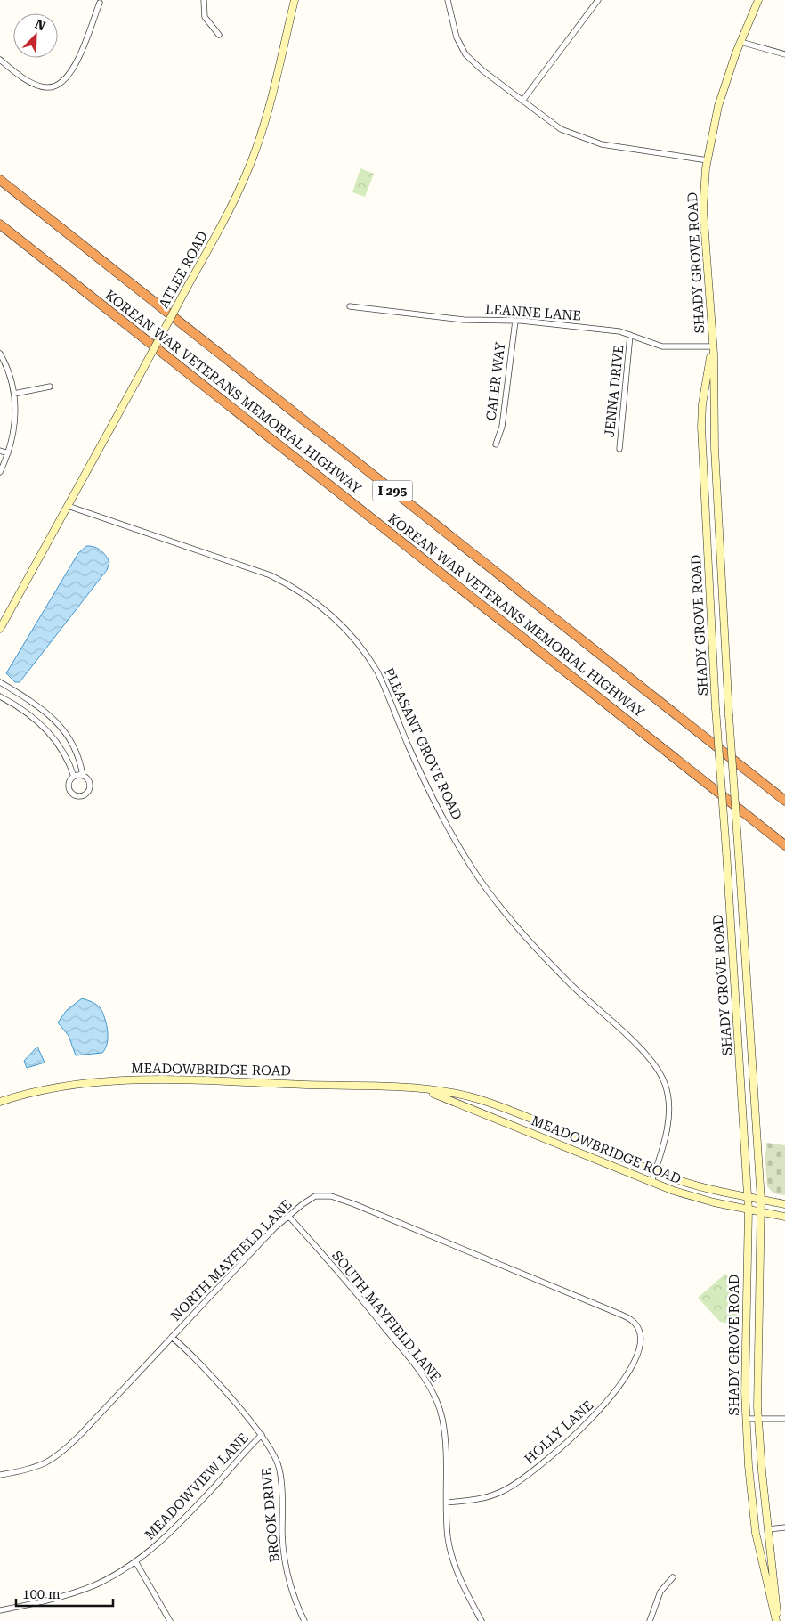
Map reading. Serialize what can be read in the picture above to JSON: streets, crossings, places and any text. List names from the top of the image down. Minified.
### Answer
{"streets":{"highway":["KOREAN WAR VETERANS MEMORIAL HIGHWAY","I 295"],"main road":["SHADY GROVE ROAD","ATLEE ROAD","MEADOWBRIDGE ROAD"],"street":["LEANNE LANE","CALER WAY","JENNA DRIVE","PLEASANT GROVE ROAD","NORTH MAYFIELD LANE","SOUTH MAYFIELD LANE","HOLLY LANE","MEADOWVIEW LANE","BROOK DRIVE"]},"crossings":[["SHADY GROVE ROAD","LEANNE LANE"],["SHADY GROVE ROAD","MEADOWBRIDGE ROAD"],["ATLEE ROAD","PLEASANT GROVE ROAD"],["LEANNE LANE","CALER WAY"],["LEANNE LANE","JENNA DRIVE"],["PLEASANT GROVE ROAD","MEADOWBRIDGE ROAD"],["NORTH MAYFIELD LANE","SOUTH MAYFIELD LANE"],["NORTH MAYFIELD LANE","HOLLY LANE"],["NORTH MAYFIELD LANE","BROOK DRIVE"],["SOUTH MAYFIELD LANE","HOLLY LANE"],["MEADOWVIEW LANE","BROOK DRIVE"]],"scale_bar":"100 m","north":"top right"}
